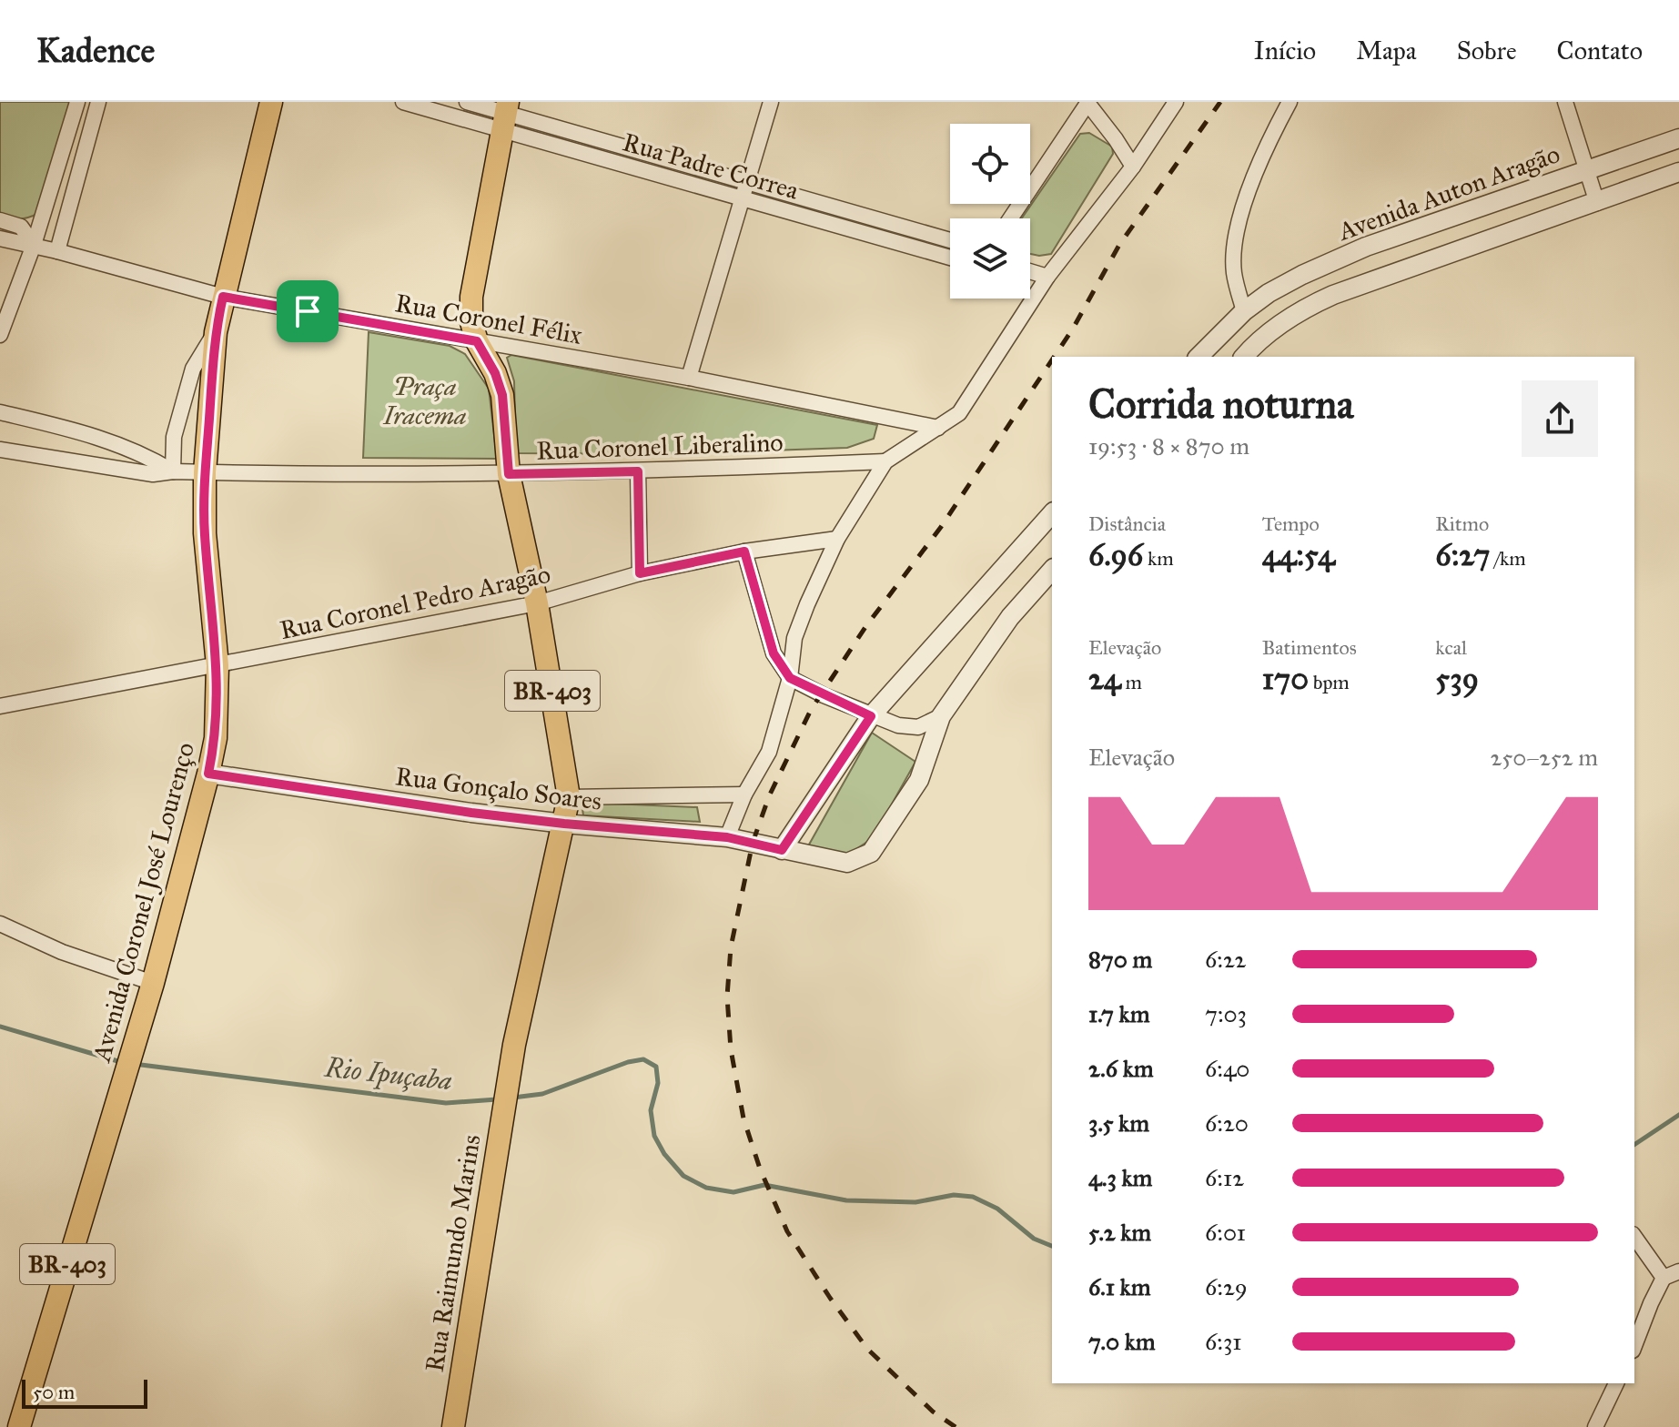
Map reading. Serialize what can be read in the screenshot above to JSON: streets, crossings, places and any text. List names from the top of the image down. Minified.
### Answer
{"streets":{"main road":["BR-403","Avenida Coronel José Lourenço","Rua Raimundo Marins"],"street":["Rua Padre Correa","Avenida Auton Aragão","Rua Coronel Félix","Rua Coronel Liberalino","Rua Coronel Pedro Aragão","Rua Gonçalo Soares"]},"crossings":[["Rua Padre Correa","BR-403"],["Rua Coronel Félix","BR-403"],["Rua Coronel Félix","Avenida Coronel José Lourenço"],["Rua Coronel Liberalino","BR-403"],["Rua Coronel Liberalino","Avenida Coronel José Lourenço"],["Rua Coronel Pedro Aragão","BR-403"],["Rua Coronel Pedro Aragão","Avenida Coronel José Lourenço"],["BR-403","Rua Gonçalo Soares"],["BR-403","Avenida Coronel José Lourenço"],["BR-403","Rua Raimundo Marins"],["Rua Gonçalo Soares","Avenida Coronel José Lourenço"],["Rua Gonçalo Soares","Rua Raimundo Marins"]],"water":["Rio Ipuçaba"],"parks":["Praça Iracema"],"scale_bar":"50 m","page":{"header":"Kadence","nav":["Início","Mapa","Sobre","Contato"],"heading":["Corrida noturna","19:53 · 8 × 870 m"],"stats":[["Distância","6.96 km"],["Tempo","44:54"],["Ritmo","6:27 /km"],["Elevação","24 m"],["Batimentos","170 bpm"],["kcal","539"]],"chart":["Elevação","250–252 m"],"list":[{"name":"870 m","note":"6:22"},{"name":"1.7 km","note":"7:03"},{"name":"2.6 km","note":"6:40"},{"name":"3.5 km","note":"6:20"},{"name":"4.3 km","note":"6:12"},{"name":"5.2 km","note":"6:01"},{"name":"6.1 km","note":"6:29"},{"name":"7.0 km","note":"6:31"}],"scale":"50 m"}}
